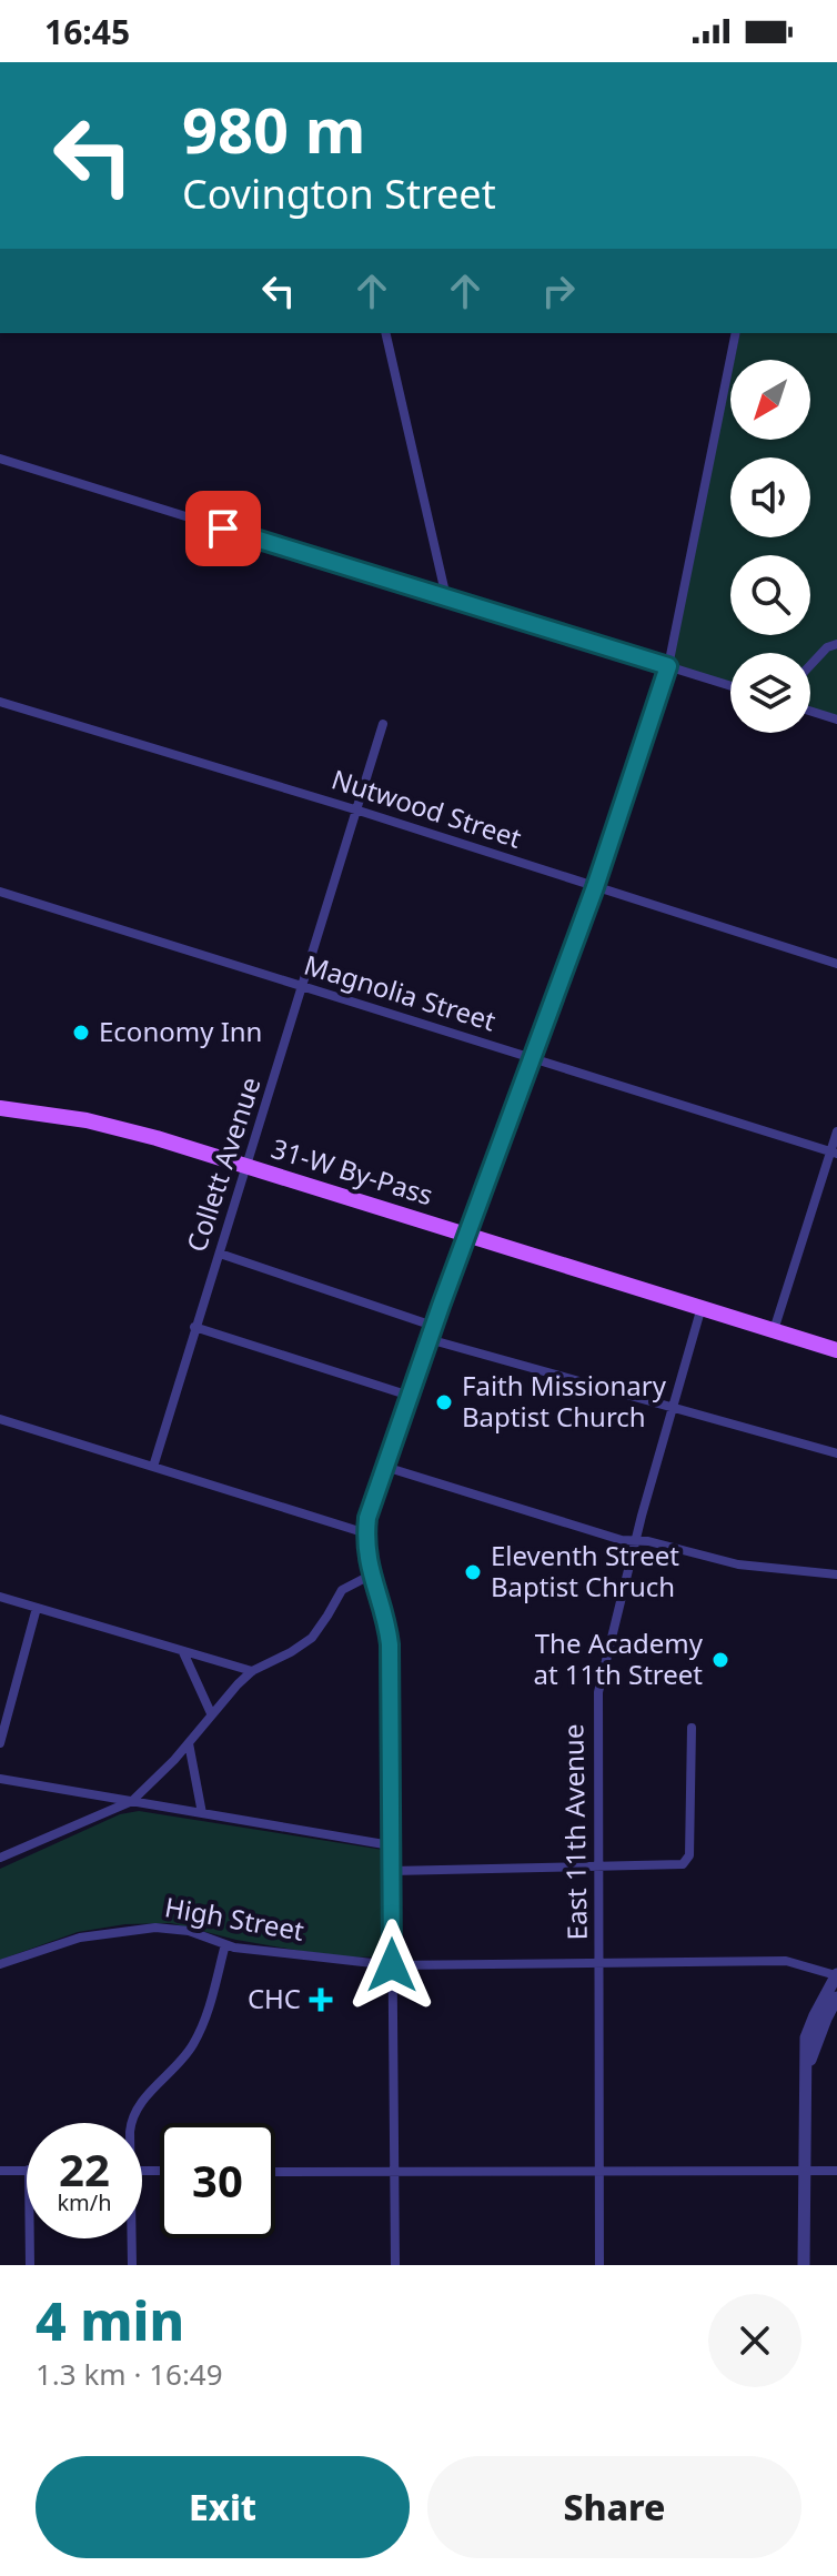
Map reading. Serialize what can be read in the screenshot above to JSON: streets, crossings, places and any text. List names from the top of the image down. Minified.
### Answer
{"streets":{"main road":["31-W By-Pass"],"street":["Nutwood Street","Magnolia Street","Collett Avenue","East 11th Avenue","High Street"]},"crossings":[["Nutwood Street","Collett Avenue"],["Magnolia Street","Collett Avenue"],["Collett Avenue","31-W By-Pass"],["31-W By-Pass","East 11th Avenue"],["East 11th Avenue","High Street"]],"places":{"other":["Economy Inn","Faith Missionary Baptist Church","Eleventh Street Baptist Chruch","The Academy at 11th Street"],"health":["CHC"]},"north":"bottom left","page":{"status":"16:45","turn":["980 m","Covington Street"],"speed":"22 km/h","limit":"30","heading":["4 min","1.3 km · 16:49"],"buttons":["Exit","Share"]}}
